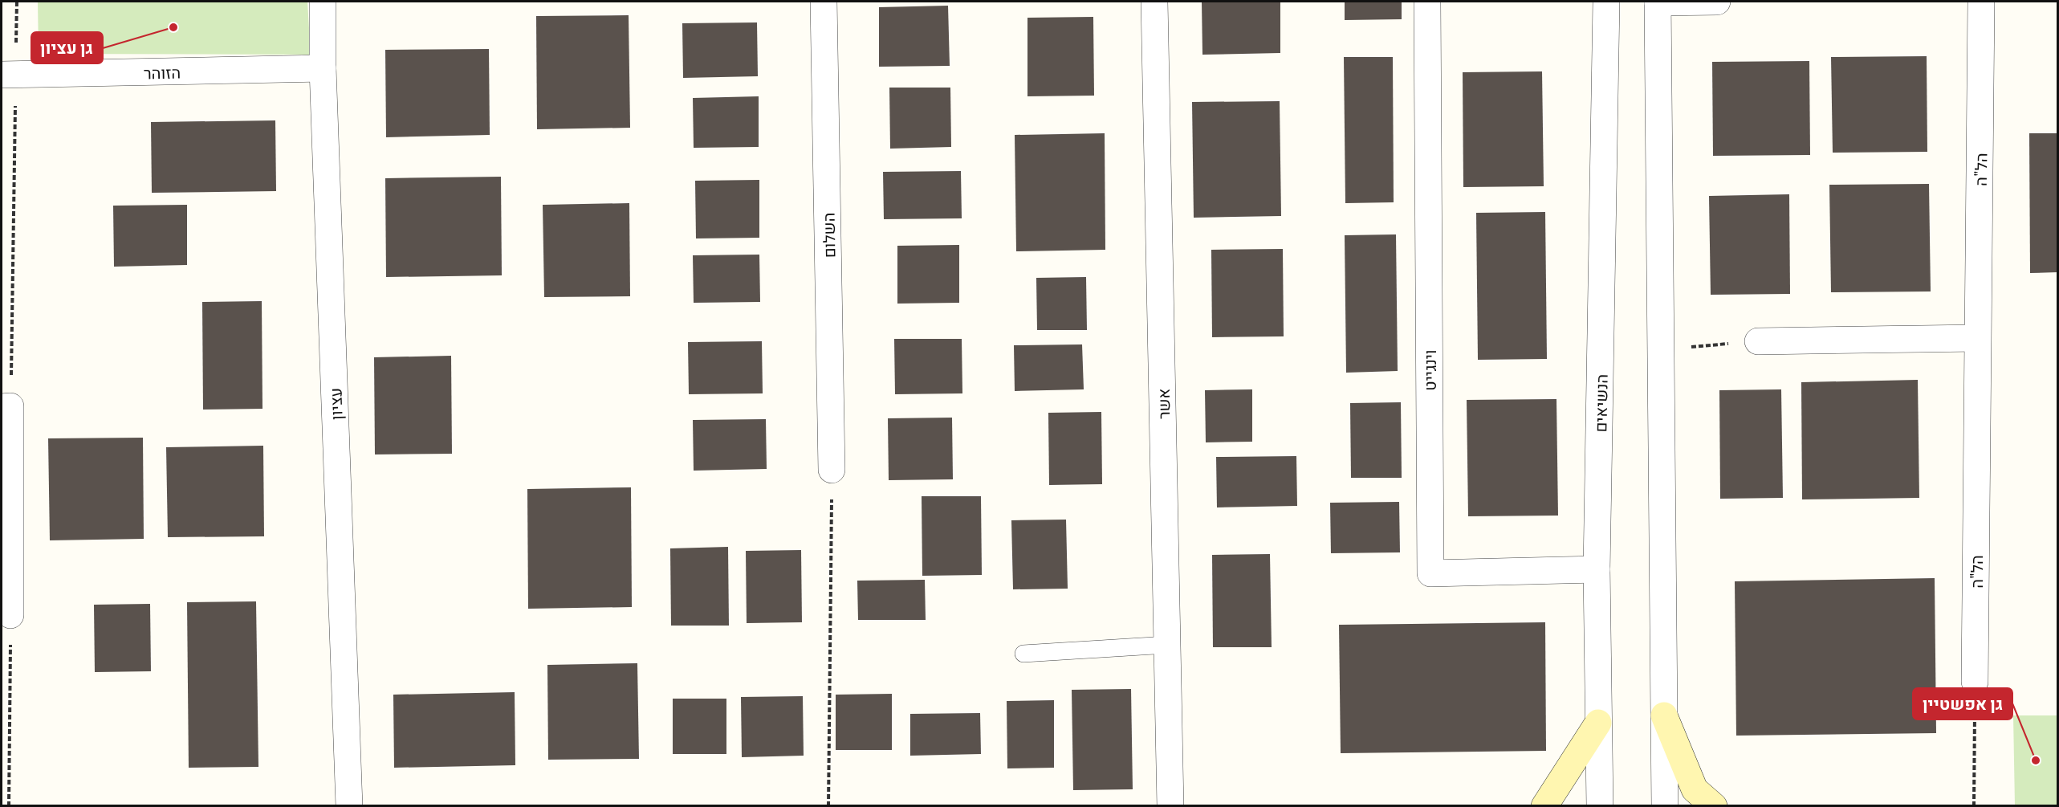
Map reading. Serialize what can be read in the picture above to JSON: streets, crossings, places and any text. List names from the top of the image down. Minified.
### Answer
{"streets":{"street":["הזוהר","הל\"ה","השלום","וינגייט","הנשיאים","עציון","אשר"]},"crossings":[["הזוהר","עציון"],["וינגייט","הנשיאים"]],"places":["גן עציון","גן אפשטיין"]}
